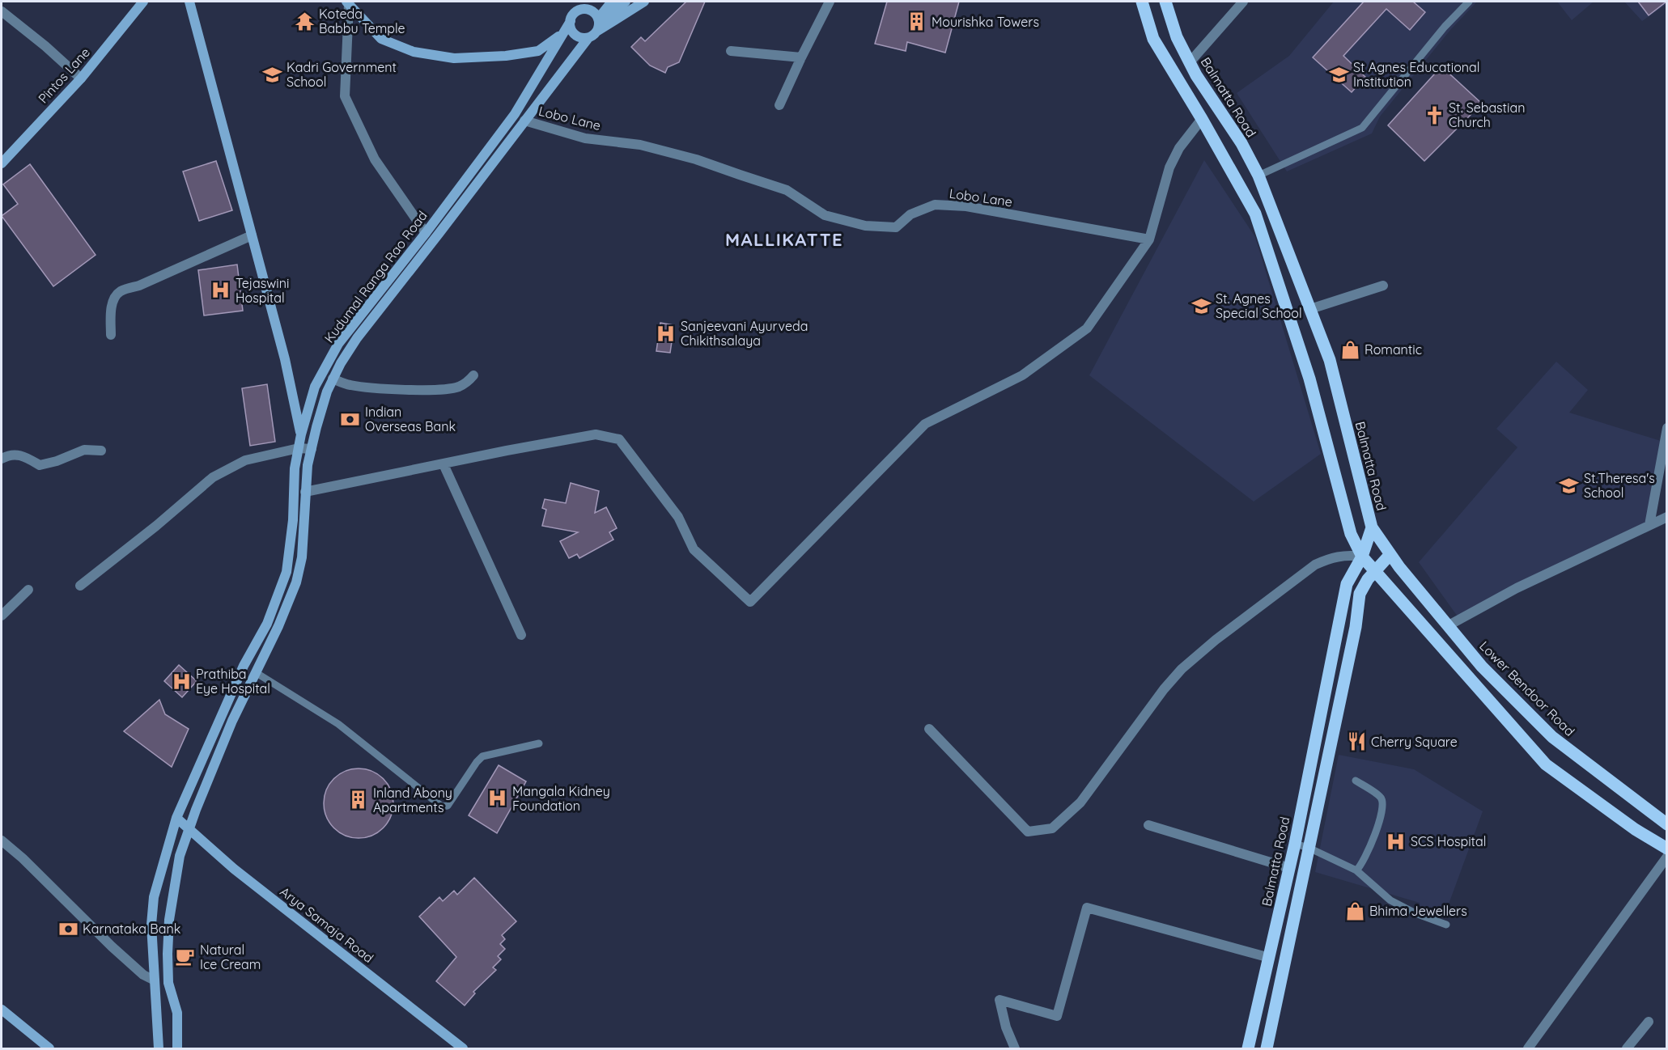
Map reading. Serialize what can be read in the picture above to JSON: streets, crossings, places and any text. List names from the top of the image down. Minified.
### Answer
{"streets":{"main road":["Pintos Lane","Balmatta Road","Kudumal Ranga Rao Road","Lower Bendoor Road","Arya Samaja Road"],"street":["Lobo Lane"]},"crossings":[["Balmatta Road","Lower Bendoor Road"],["Kudumal Ranga Rao Road","Arya Samaja Road"]],"districts":["MALLIKATTE"],"places":{"temple":["Koteda Babbu Temple"],"building":["Mourishka Towers","Inland Abony Apartments"],"school or university":["Kadri Government School","St Agnes Educational Institution","St. Agnes Special School","St.Theresa's School"],"church":["St. Sebastian Church"],"hospital":["Tejaswini Hospital","Sanjeevani Ayurveda Chikithsalaya","Prathiba Eye Hospital","Mangala Kidney Foundation","SCS Hospital"],"shop":["Romantic","Bhima Jewellers"],"bank":["Indian Overseas Bank","Karnataka Bank"],"restaurant":["Cherry Square"],"cafe":["Natural Ice Cream"]}}
